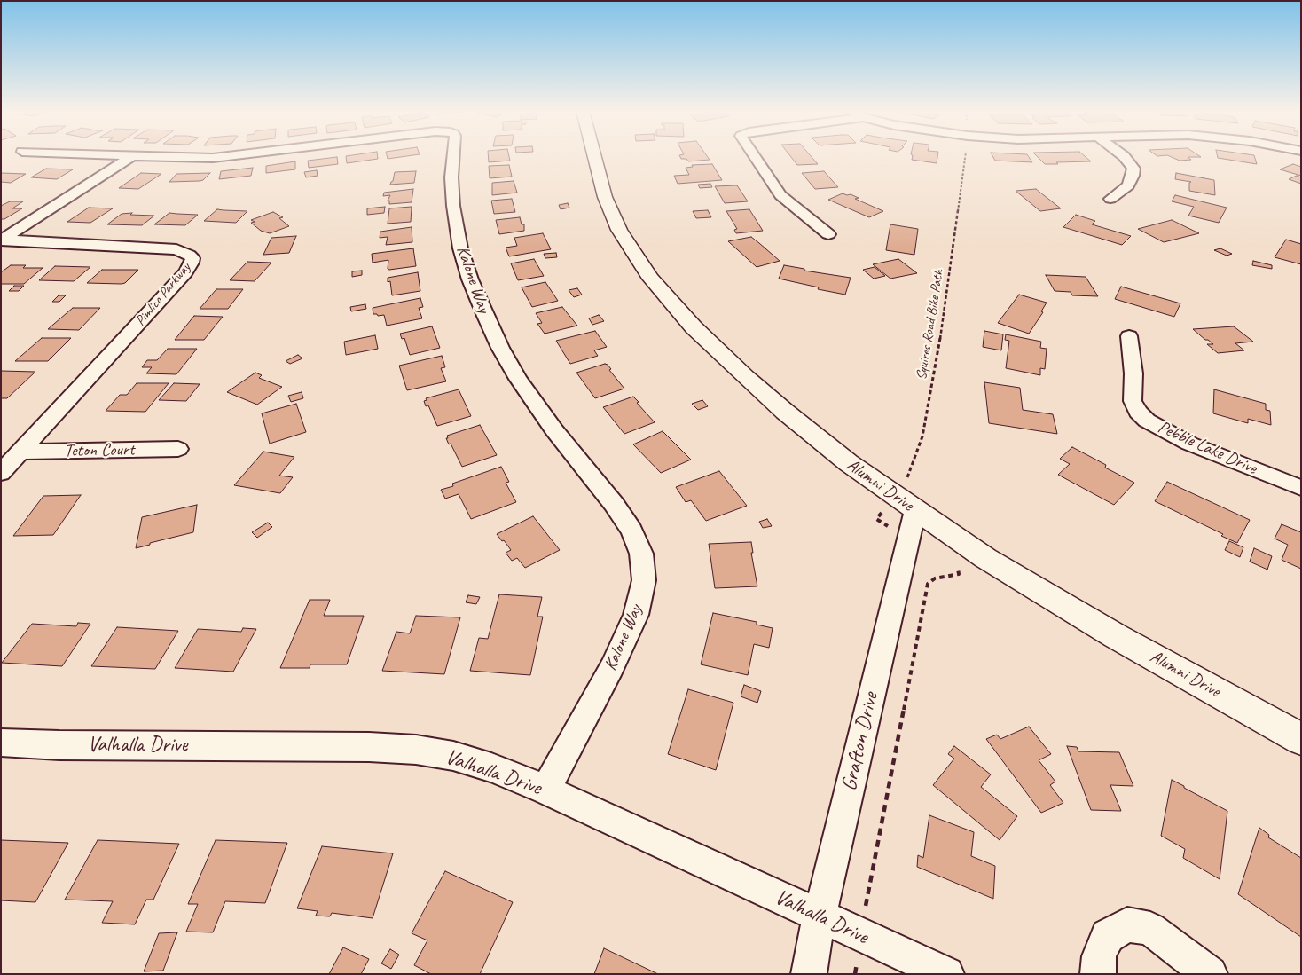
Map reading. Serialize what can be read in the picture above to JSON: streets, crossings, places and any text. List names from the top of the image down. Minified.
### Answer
{"streets":{"street":["Kalone Way","Pimlico Parkway","Pebble Lake Drive","Teton Court","Alumni Drive","Grafton Drive","Valhalla Drive"],"path":["Squires Road Bike Path"]},"crossings":[["Kalone Way","Valhalla Drive"],["Pimlico Parkway","Teton Court"],["Squires Road Bike Path","Alumni Drive"],["Squires Road Bike Path","Grafton Drive"],["Alumni Drive","Grafton Drive"],["Grafton Drive","Valhalla Drive"]]}
